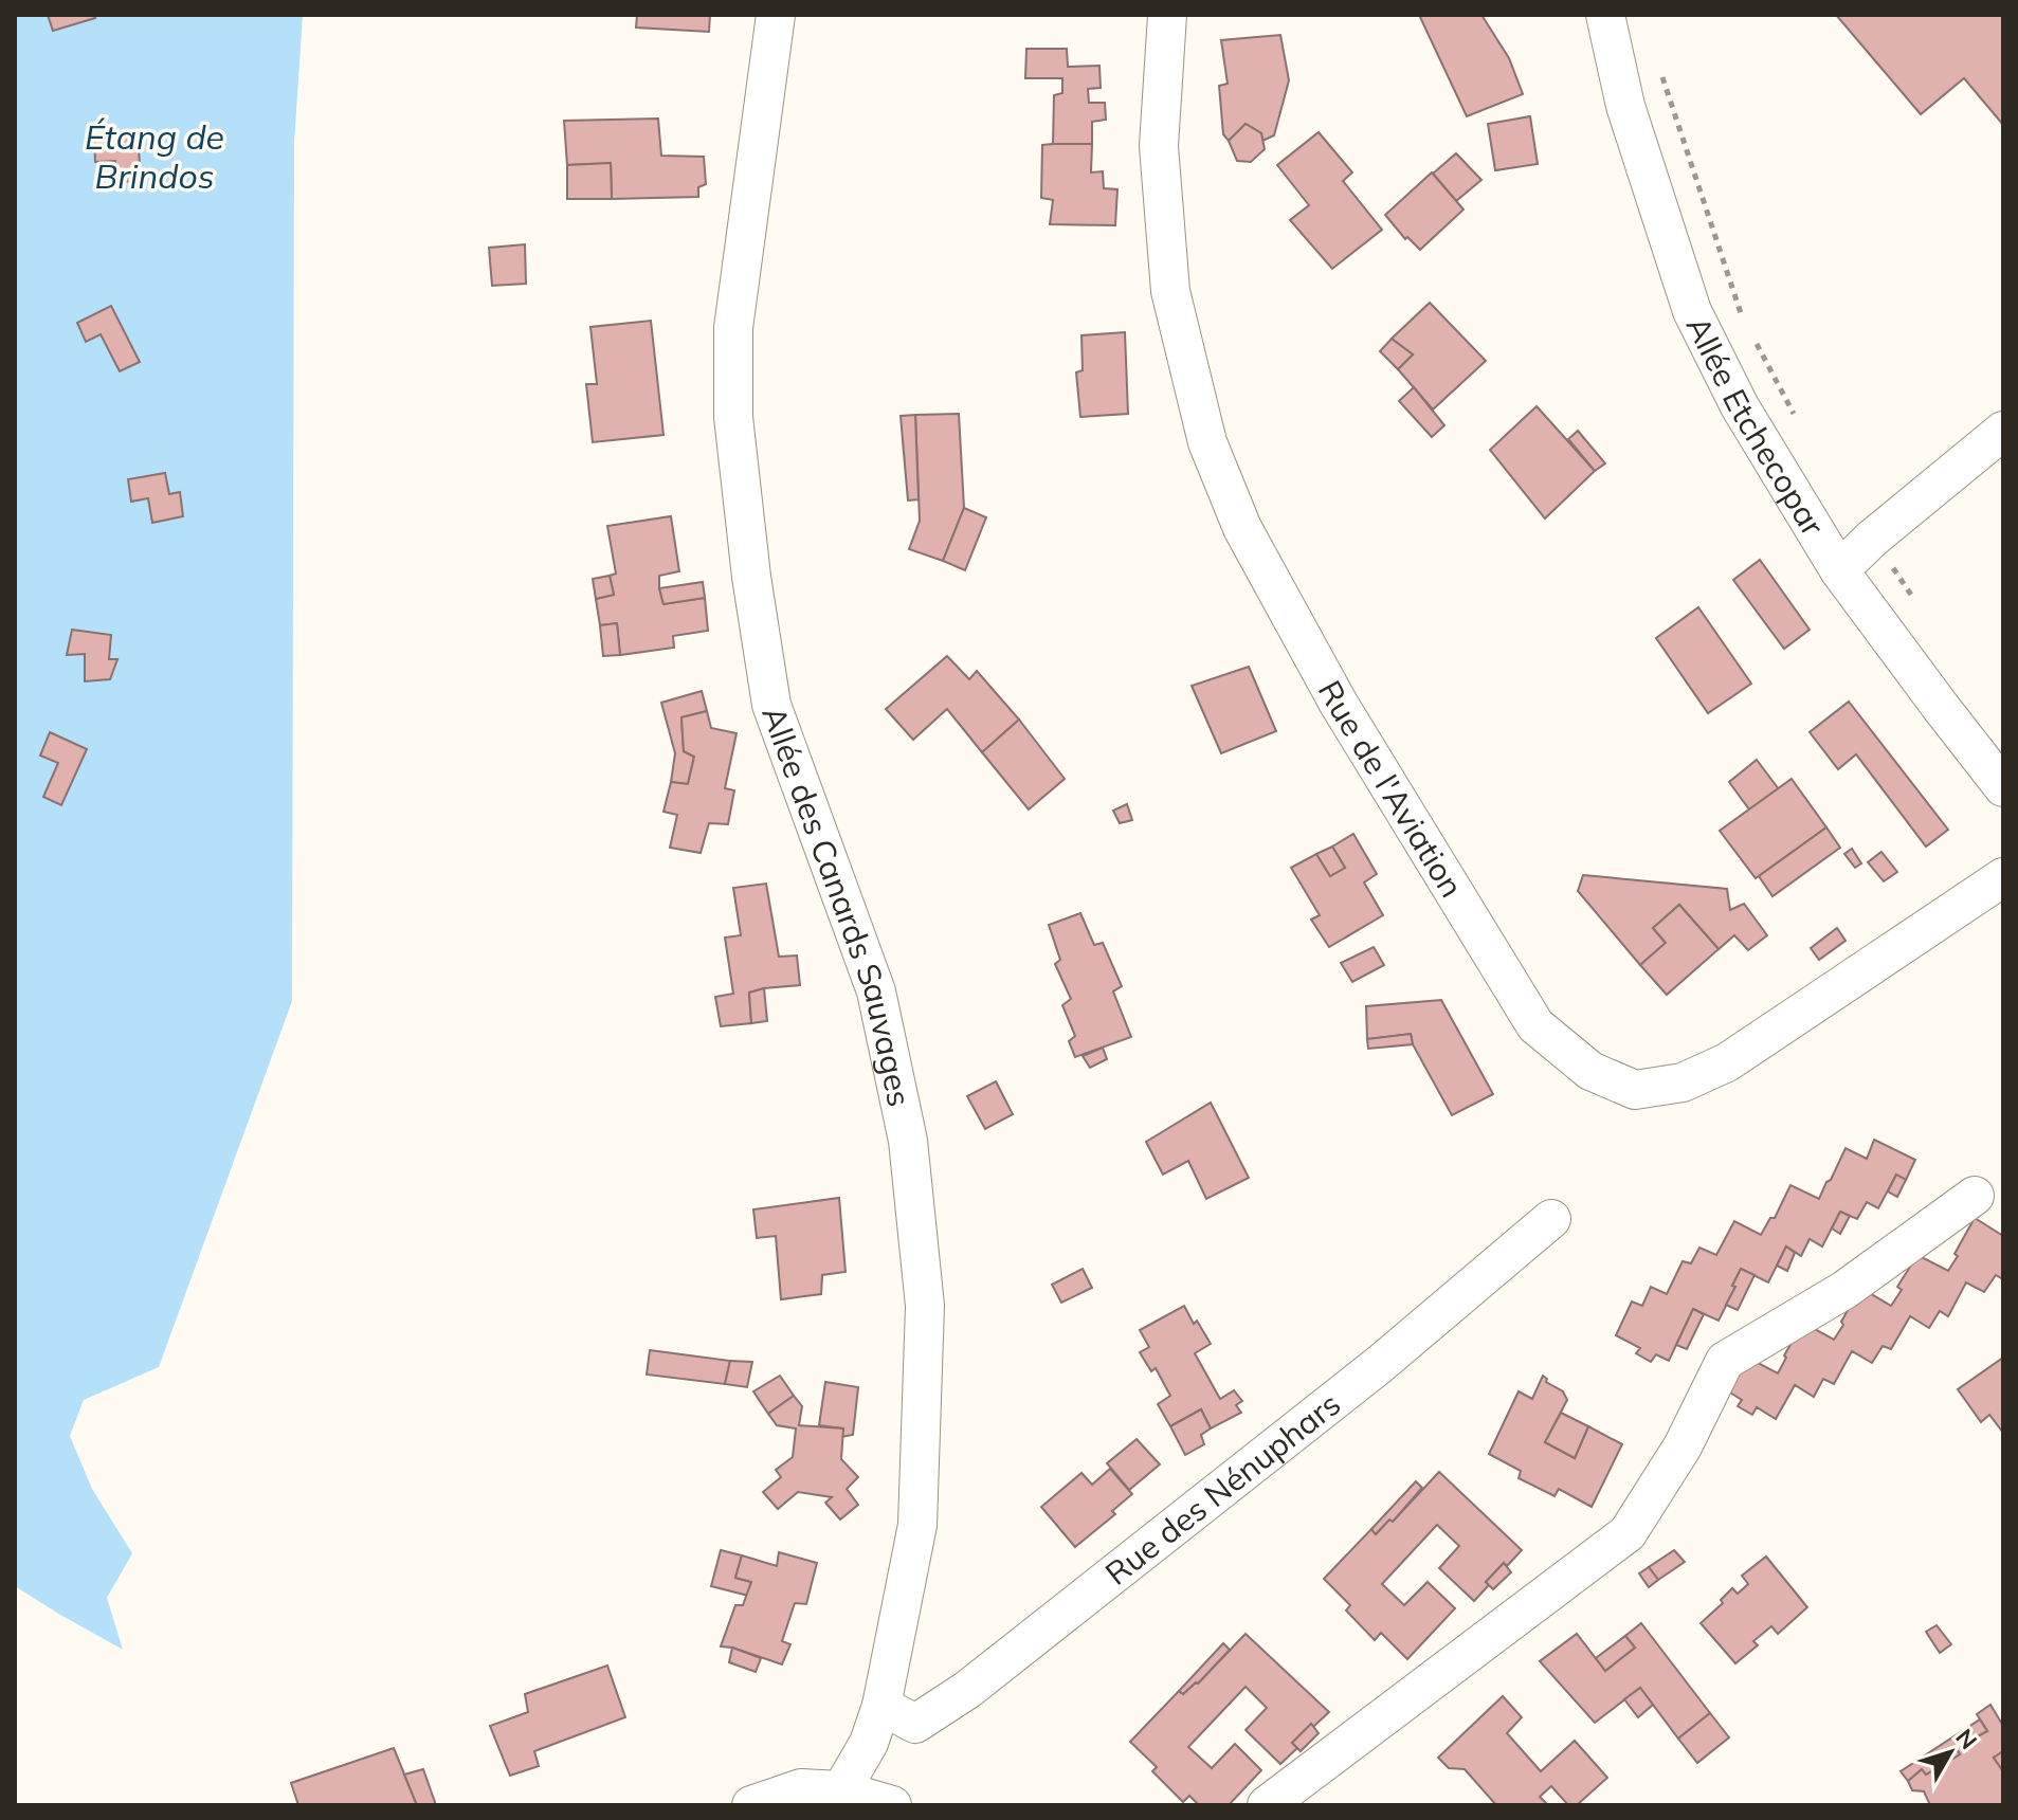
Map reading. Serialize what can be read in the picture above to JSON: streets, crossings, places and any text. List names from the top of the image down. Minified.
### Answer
{"streets":{"street":["Allée Etchecopar","Rue de l'Aviation","Allée des Canards Sauvages","Rue des Nénuphars"]},"crossings":[["Allée des Canards Sauvages","Rue des Nénuphars"]],"water":["Étang de Brindos"],"north":"top right"}
